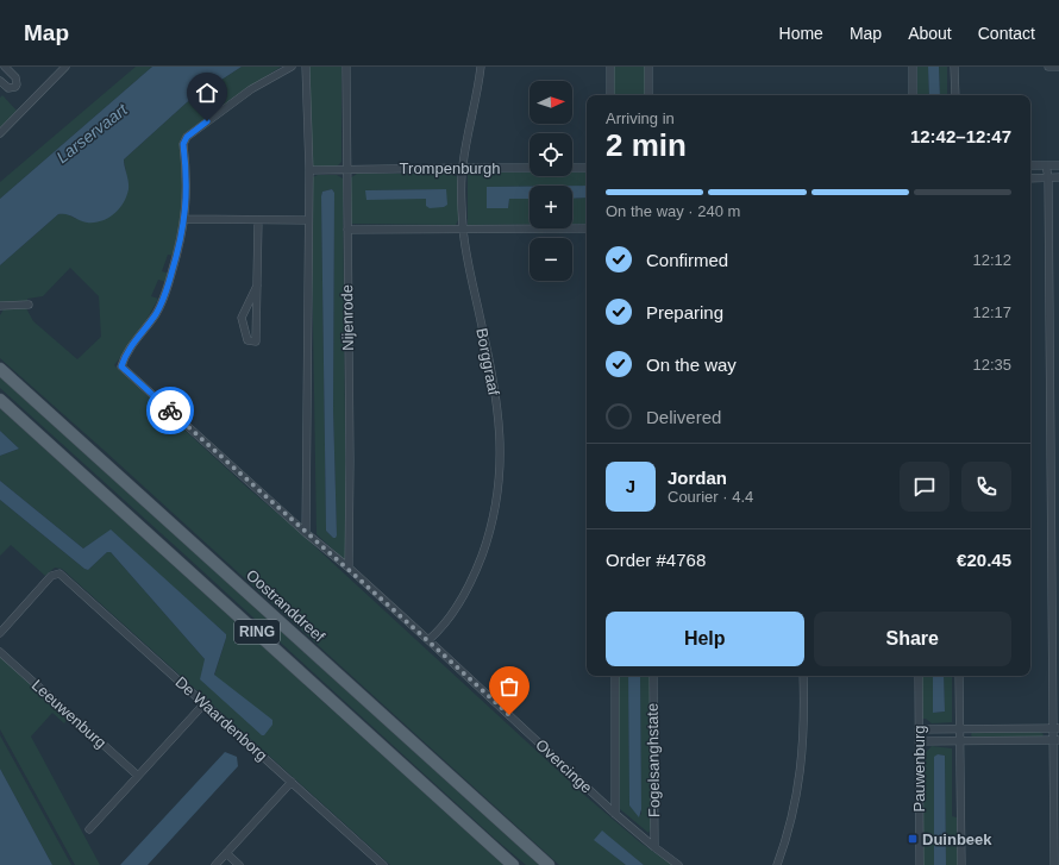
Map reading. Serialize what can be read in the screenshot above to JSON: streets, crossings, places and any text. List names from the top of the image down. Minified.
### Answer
{"streets":{"main road":["Oostranddreef","RING"],"street":["Trompenburgh","Nijenrode","Borggraaf","Leeuwenburg","De Waardenborg","Fogelsanghstate","Overcinge","Pauwenburg"]},"crossings":[["Trompenburgh","Nijenrode"],["Trompenburgh","Borggraaf"],["Nijenrode","Overcinge"],["Borggraaf","Overcinge"],["Fogelsanghstate","Overcinge"]],"water":["Larservaart"],"places":{"transit":["Duinbeek"]},"north":"right","page":{"header":"Map","nav":["Home","Map","About","Contact"],"map_buttons":["+","−"],"heading":["2 min","Arriving in","12:42–12:47"],"panel":["Jordan","Courier · 4.4","Order #4768","€20.45"],"bar":"On the way · 240 m","list":[["Confirmed","12:12"],["Preparing","12:17"],["On the way","12:35"],"Delivered"],"round":"J","buttons":["Help","Share"]}}
